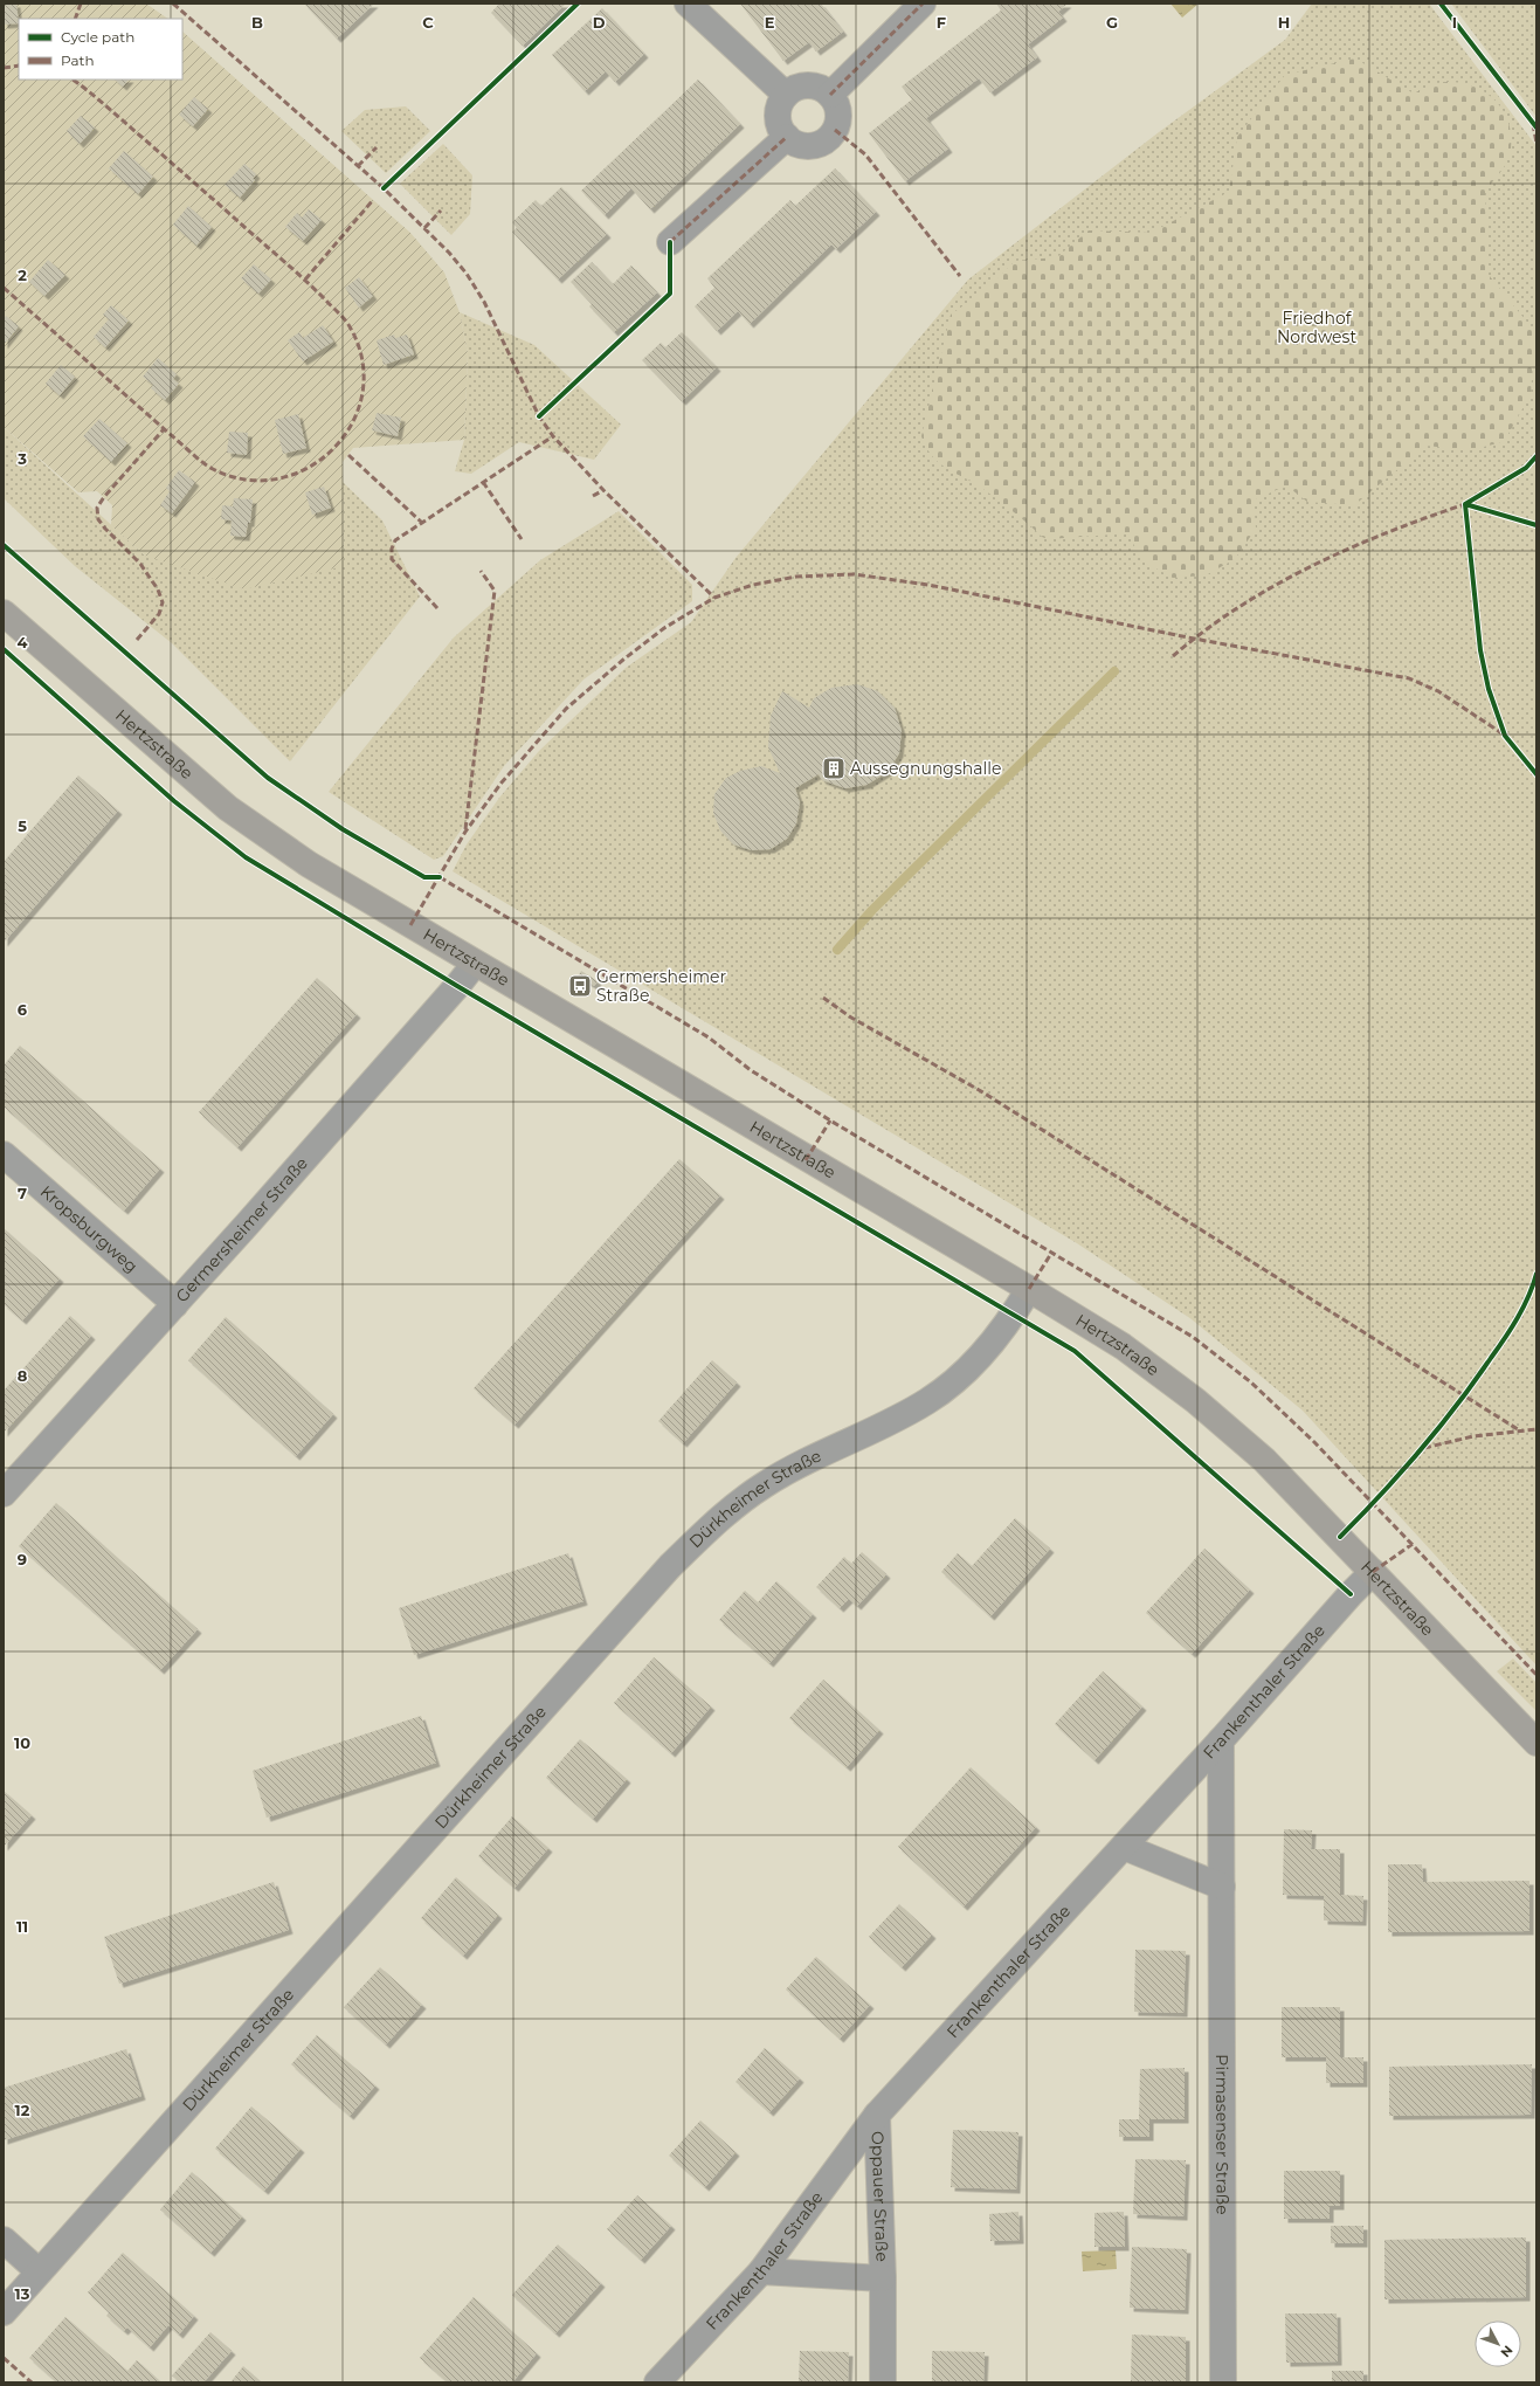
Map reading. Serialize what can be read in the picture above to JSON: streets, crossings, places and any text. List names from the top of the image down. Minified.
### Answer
{"streets":{"main road":["Hertzstraße"],"street":["Kropsburgweg","Germersheimer Straße","Dürkheimer Straße","Frankenthaler Straße","Pirmasenser Straße","Oppauer Straße"]},"crossings":[["Hertzstraße","Germersheimer Straße"],["Hertzstraße","Dürkheimer Straße"],["Hertzstraße","Frankenthaler Straße"],["Kropsburgweg","Germersheimer Straße"],["Frankenthaler Straße","Pirmasenser Straße"],["Frankenthaler Straße","Oppauer Straße"]],"parks":["Friedhof Nordwest"],"places":{"building":["Aussegnungshalle"],"bus stop":["Germersheimer Straße"]},"legend":["Cycle path","Path"],"north":"bottom right","grid":{"columns":["B","C","D","E","F","G","H","I"],"rows":["2","3","4","5","6","7","8","9","10","11","12","13"]}}
